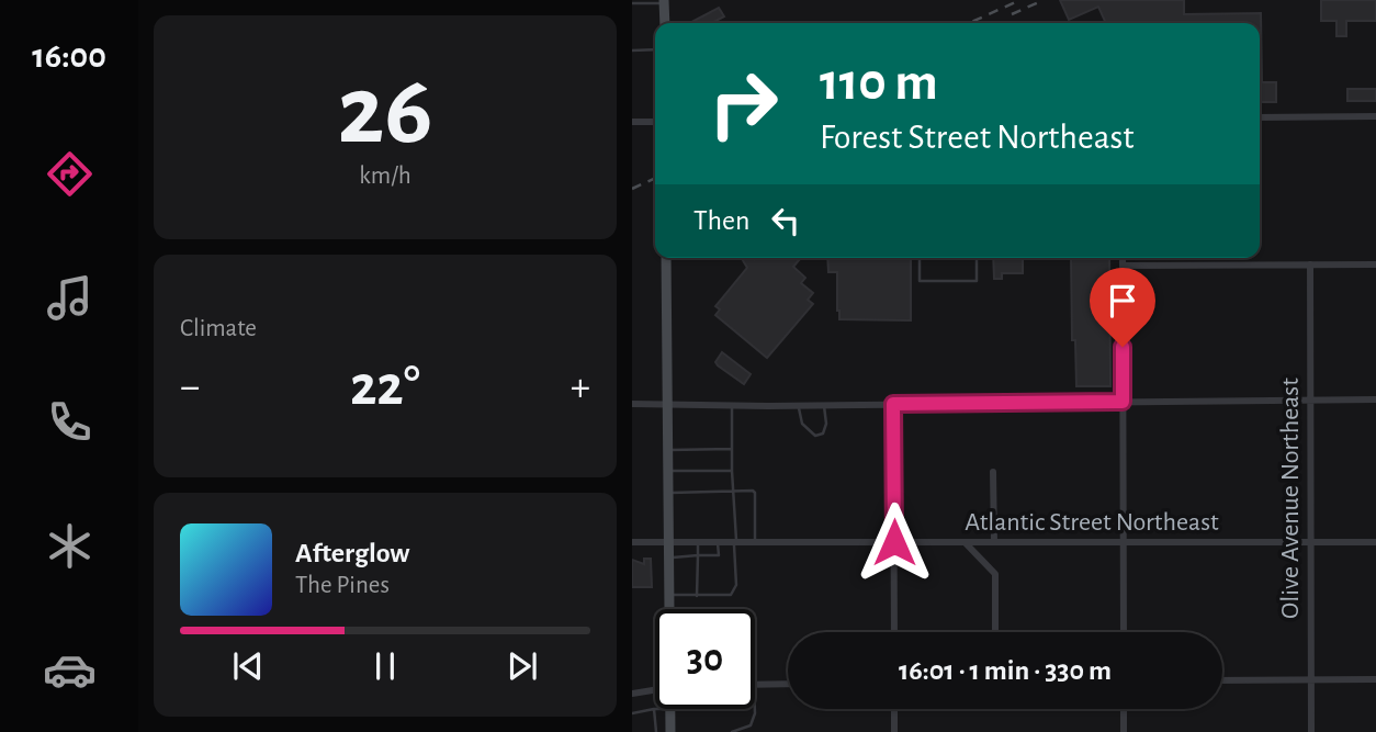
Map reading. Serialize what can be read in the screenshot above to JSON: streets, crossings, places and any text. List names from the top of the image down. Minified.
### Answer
{"streets":{"street":["Olive Avenue Northeast","Atlantic Street Northeast"]},"crossings":[["Olive Avenue Northeast","Atlantic Street Northeast"]],"page":{"tabs":"16:00","tile":[["26","km/h"],"Climate"],"turn":["110 m","Forest Street Northeast"],"then":"Then","heat":["−","22°","+"],"song":["Afterglow","The Pines"],"limit":"30","trip":"16:01 · 1 min · 330 m"}}
